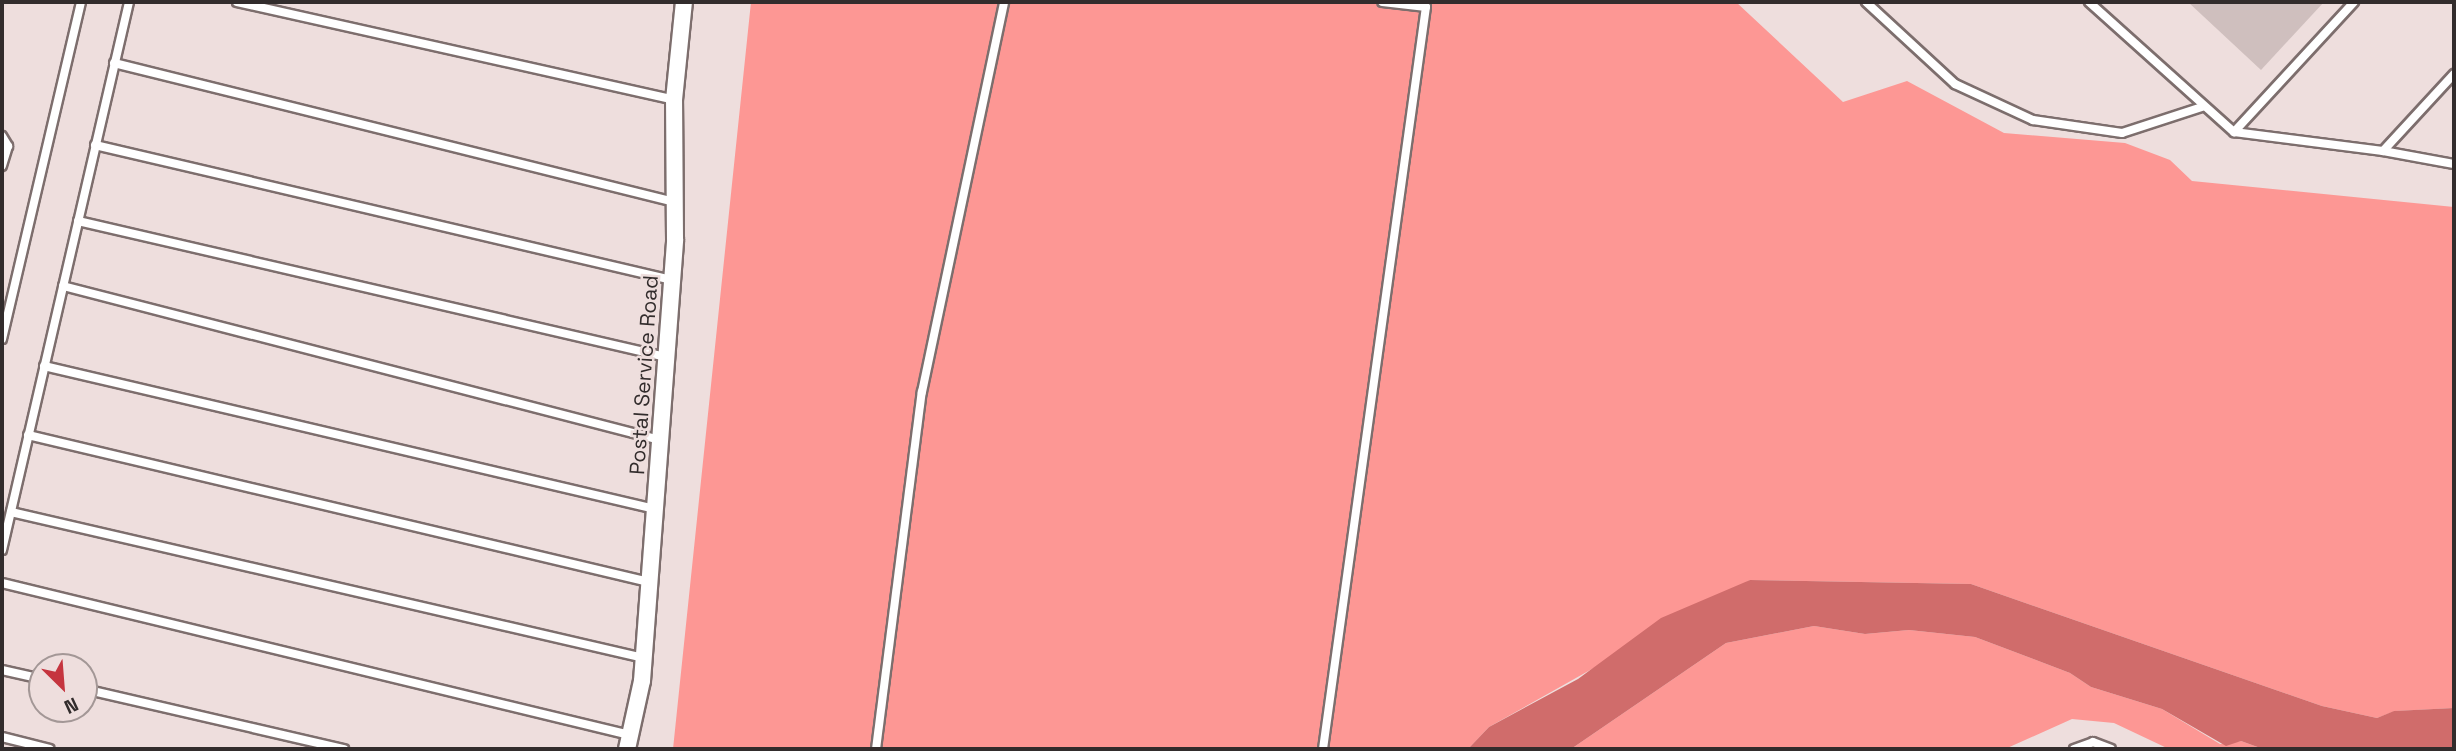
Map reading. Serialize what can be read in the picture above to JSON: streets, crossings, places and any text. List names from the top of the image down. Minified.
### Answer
{"streets":{"street":["Postal Service Road"]},"north":"bottom right"}
